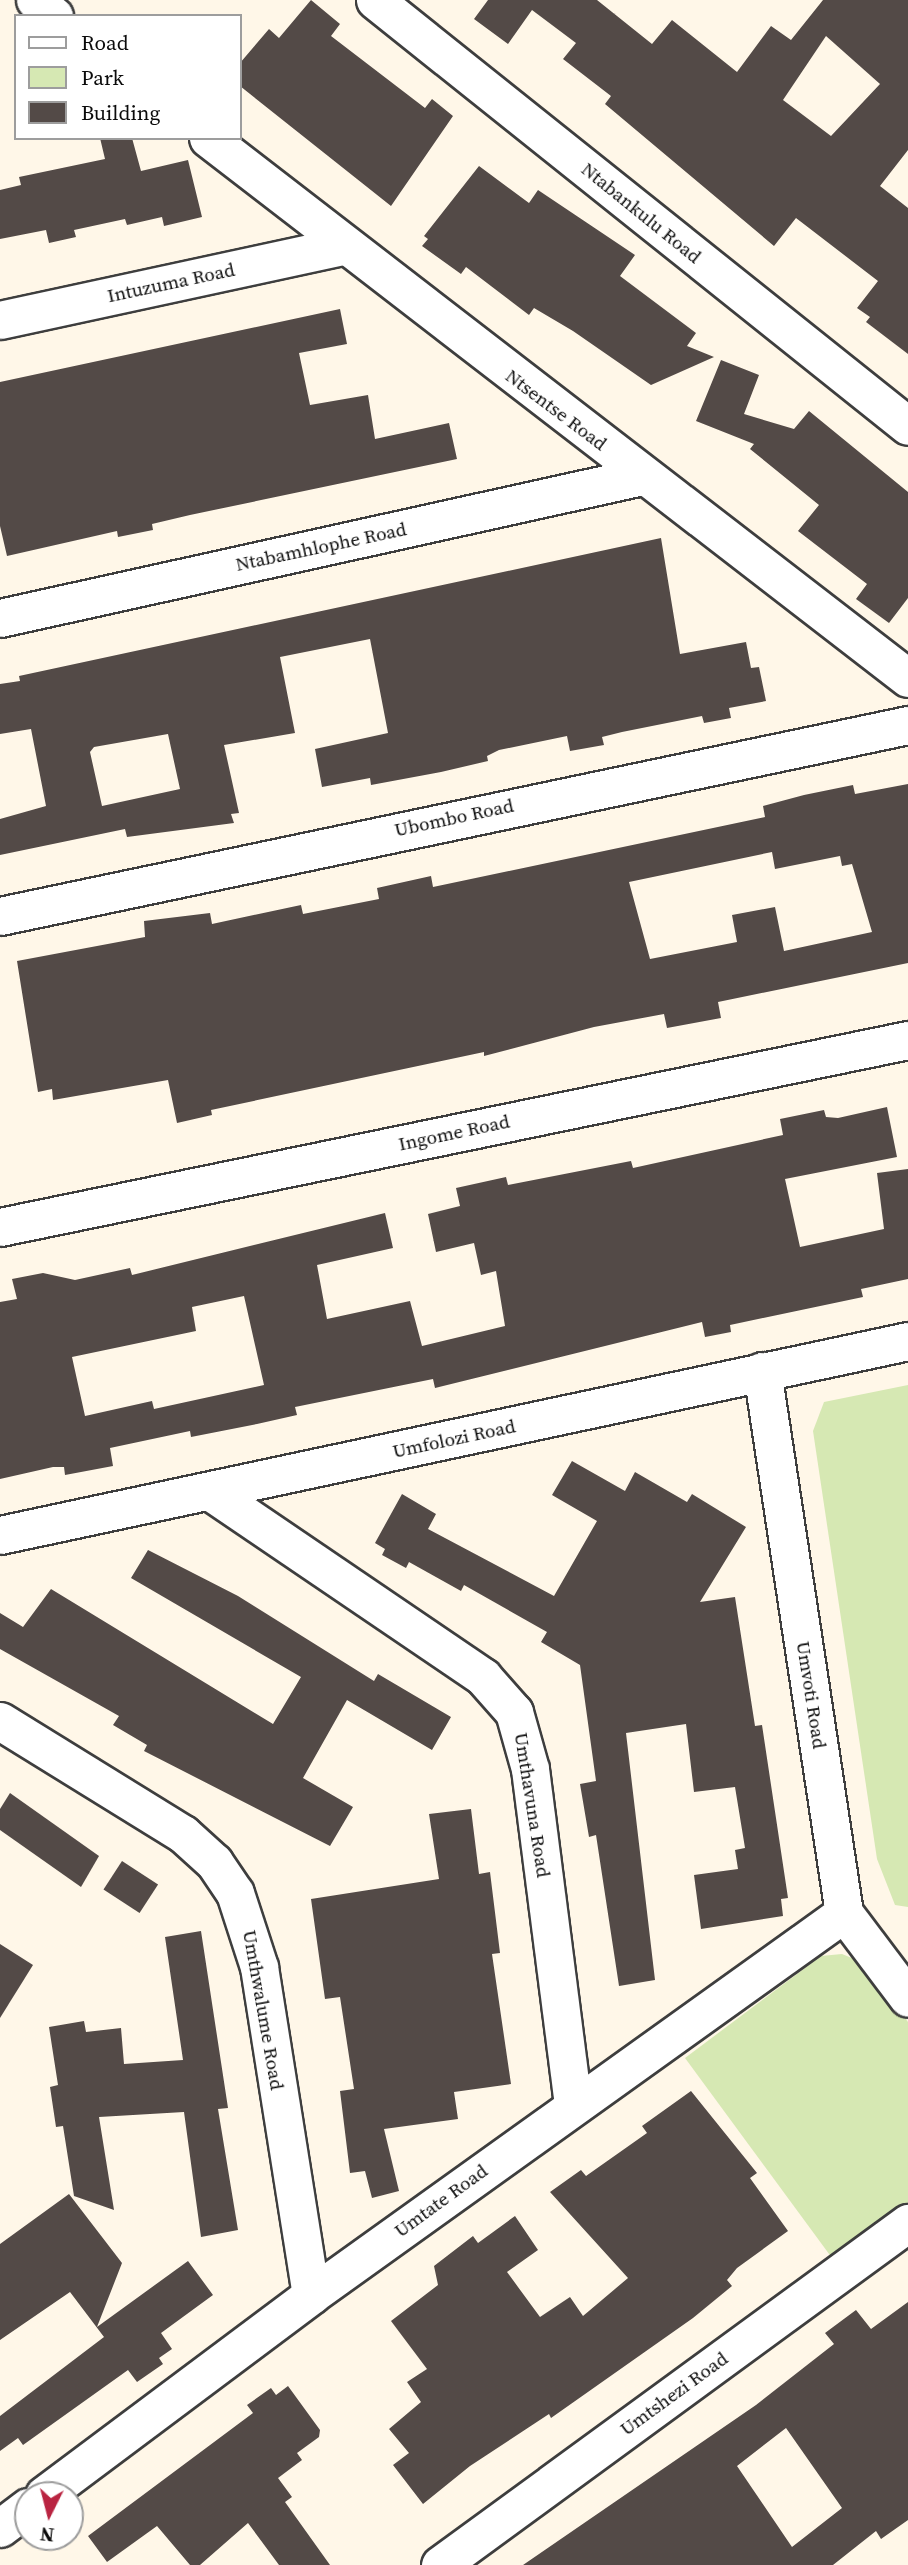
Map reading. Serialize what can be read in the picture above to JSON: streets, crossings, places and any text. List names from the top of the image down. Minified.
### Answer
{"streets":{"street":["Ntabankulu Road","Intuzuma Road","Ntsentse Road","Ntabamhlophe Road","Ubombo Road","Ingome Road","Umfolozi Road","Umvoti Road","Umthavuna Road","Umthwalume Road","Umtate Road","Umtshezi Road"]},"crossings":[["Intuzuma Road","Ntsentse Road"],["Ntsentse Road","Ntabamhlophe Road"],["Umfolozi Road","Umvoti Road"],["Umfolozi Road","Umthavuna Road"],["Umvoti Road","Umtate Road"],["Umthavuna Road","Umtate Road"],["Umthwalume Road","Umtate Road"]],"legend":["Road","Park","Building"],"north":"bottom"}
